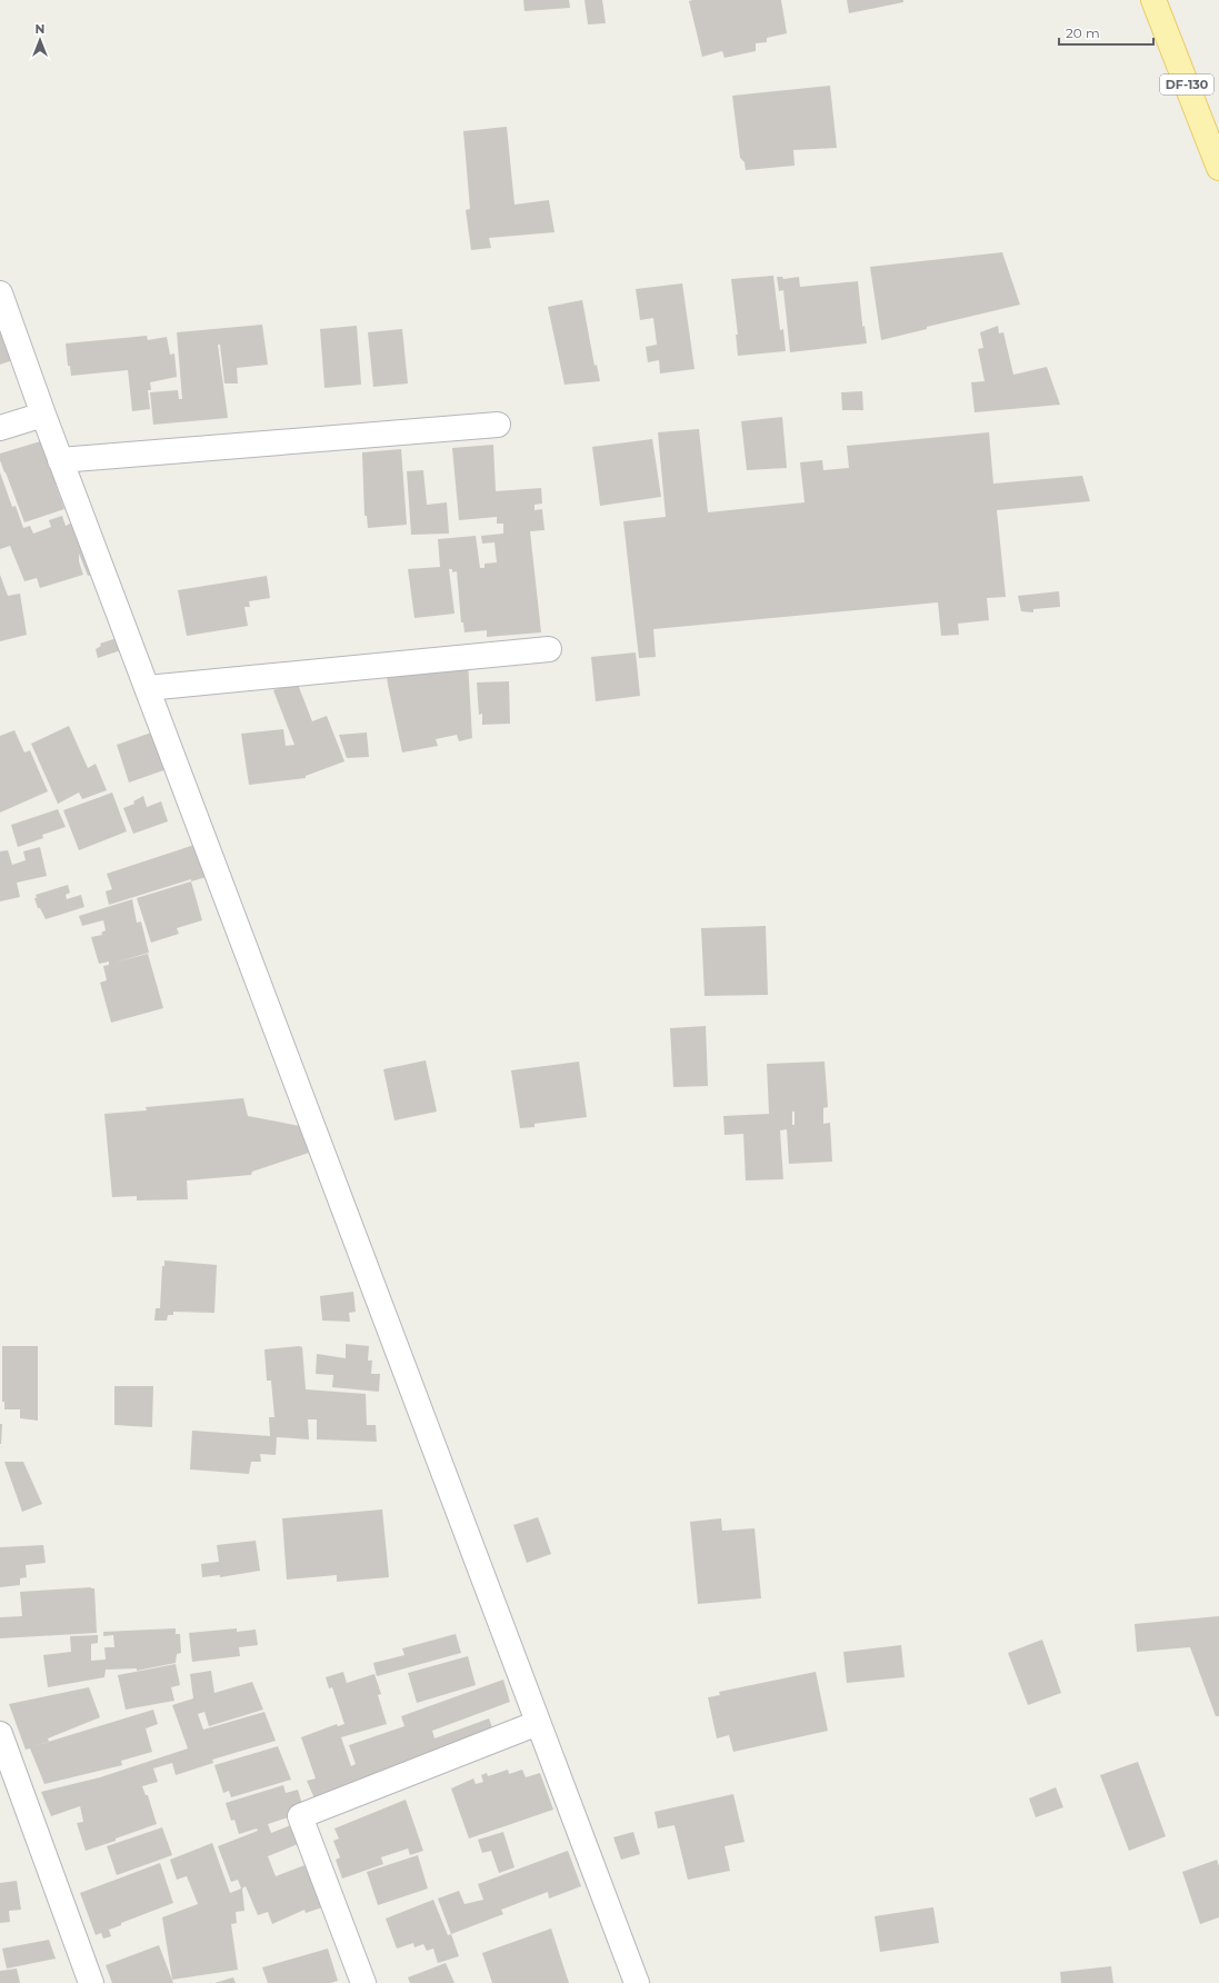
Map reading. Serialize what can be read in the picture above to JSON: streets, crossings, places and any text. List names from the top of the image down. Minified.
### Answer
{"streets":{"main road":["DF-130"]},"scale_bar":"20 m","north":"top"}
